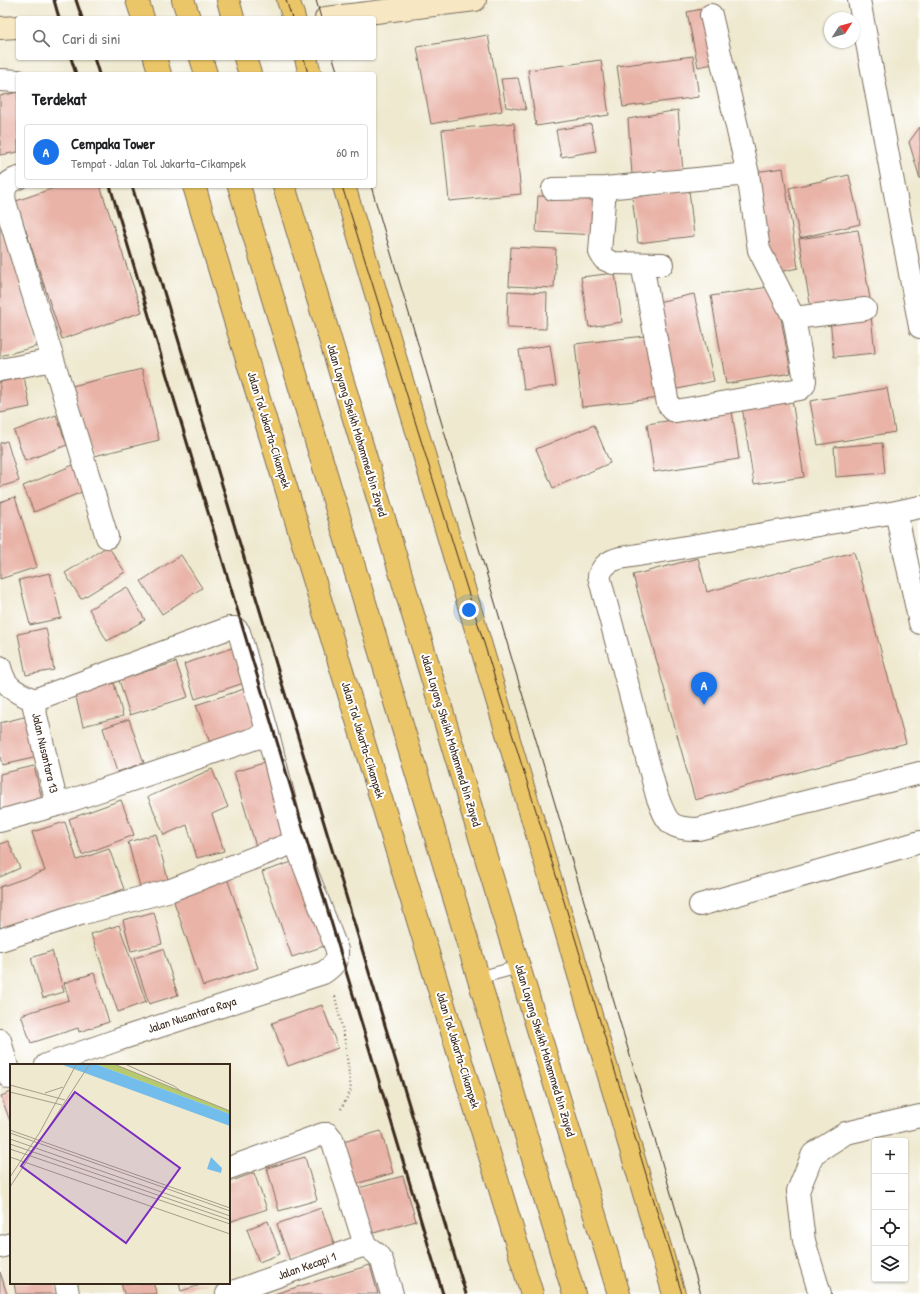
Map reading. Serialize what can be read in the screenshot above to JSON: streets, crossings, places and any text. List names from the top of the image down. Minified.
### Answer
{"streets":{"highway":["Jalan Tol Jakarta–Cikampek","Jalan Layang Sheikh Mohammed bin Zayed"],"street":["Jalan Nusantara 13","Jalan Nusantara Raya","Jalan Kecapi 1"]},"north":"top right","page":{"search":"Cari di sini","heading":"Terdekat","list":[{"mark":"A","name":"Cempaka Tower","note":"Tempat · Jalan Tol Jakarta–Cikampek","value":"60 m"}],"pins":"A","map_buttons":["+","−"]}}
